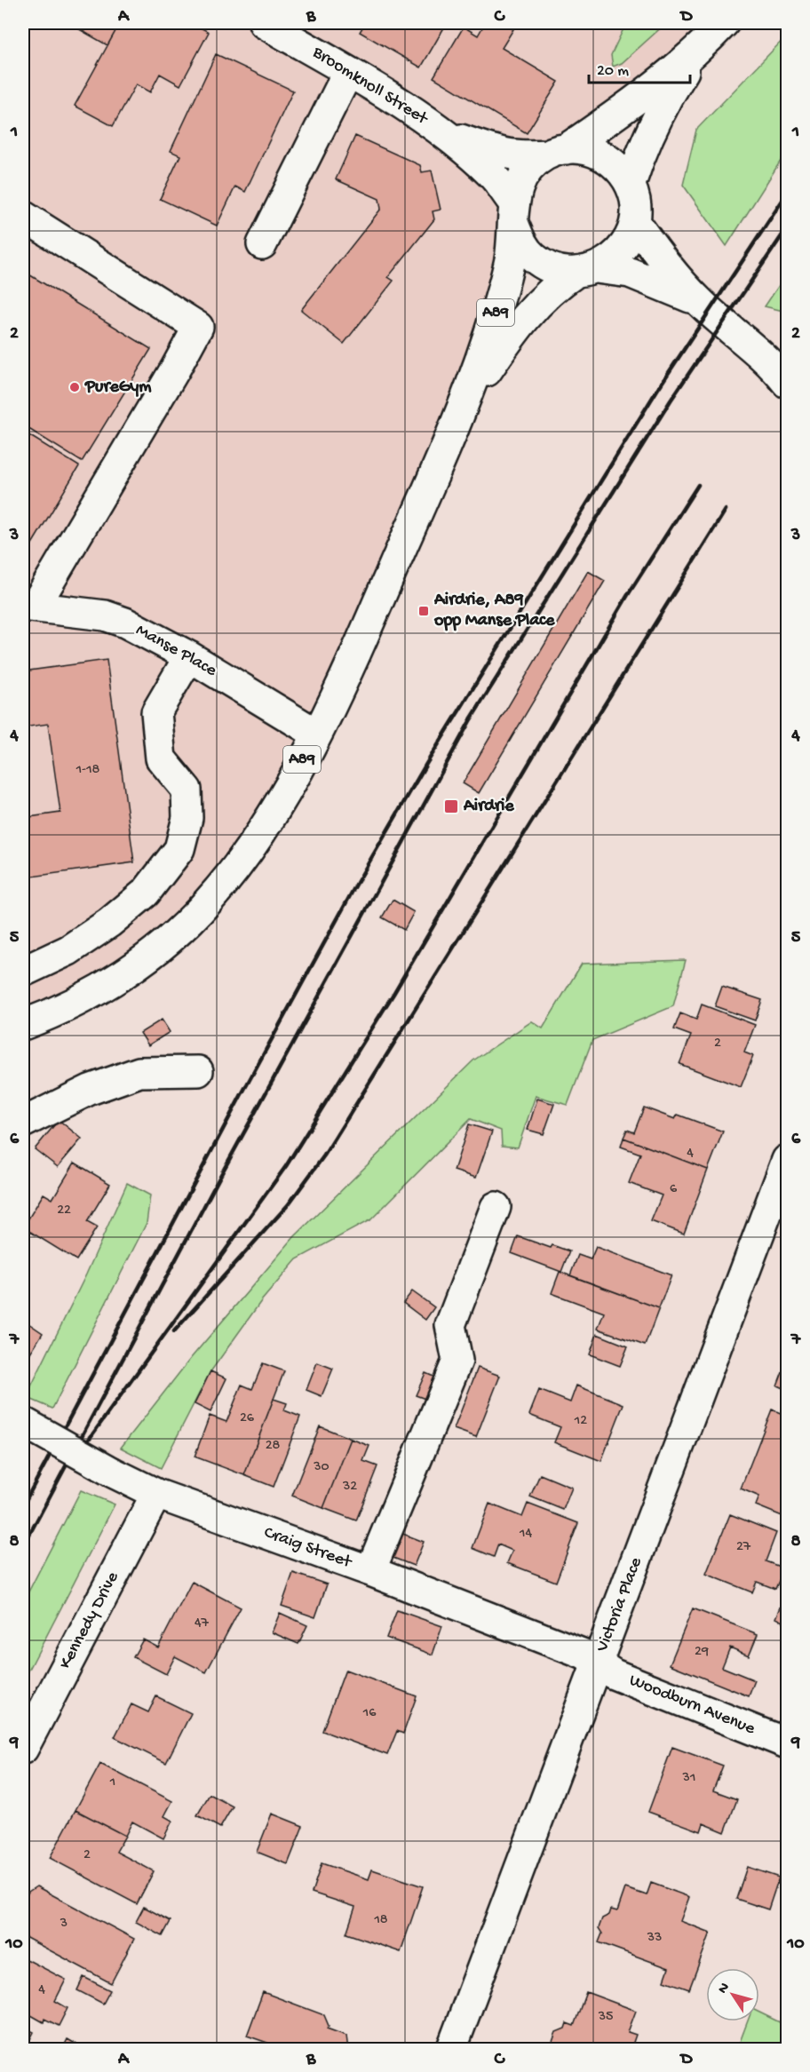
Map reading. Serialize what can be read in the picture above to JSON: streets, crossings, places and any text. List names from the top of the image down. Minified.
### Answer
{"streets":{"street":["Broomknoll Street","A89","Manse Place","Craig Street","Victoria Place","Kennedy Drive","Woodburn Avenue"]},"crossings":[["Broomknoll Street","A89"],["A89","Manse Place"],["Craig Street","Victoria Place"],["Craig Street","Kennedy Drive"],["Craig Street","Woodburn Avenue"],["Victoria Place","Woodburn Avenue"]],"places":{"other":["PureGym"],"transit":["Airdrie, A89 opp Manse Place","Airdrie"]},"house_numbers":["1-18","2","4","6","22","26","12","28","30","32","14","27","47","29","16","31","1","2","18","3","33","4","35"],"scale_bar":"20 m","north":"top left","grid":{"columns":["A","B","C","D"],"rows":["1","2","3","4","5","6","7","8","9","10"]}}
